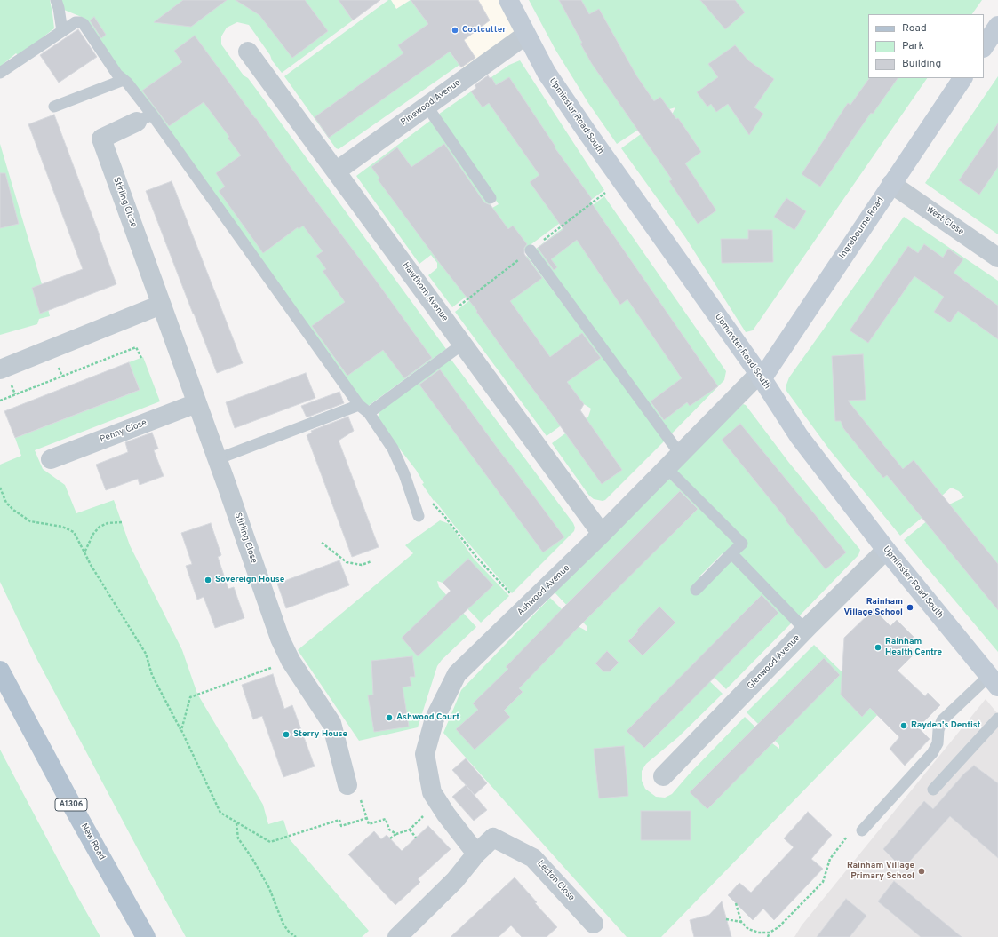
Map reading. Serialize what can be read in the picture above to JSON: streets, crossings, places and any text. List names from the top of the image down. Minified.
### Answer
{"streets":{"main road":["A1306","New Road"],"street":["Pinewood Avenue","Upminster Road South","Stirling Close","West Close","Ingrebourne Road","Hawthorn Avenue","Penny Close","Ashwood Avenue","Glenwood Avenue","Leston Close"]},"crossings":[["Pinewood Avenue","Upminster Road South"],["Pinewood Avenue","Hawthorn Avenue"],["Upminster Road South","Ingrebourne Road"],["Upminster Road South","Ashwood Avenue"],["Upminster Road South","Glenwood Avenue"],["Stirling Close","Penny Close"],["West Close","Ingrebourne Road"],["Ingrebourne Road","Ashwood Avenue"],["Hawthorn Avenue","Ashwood Avenue"],["Ashwood Avenue","Leston Close"]],"places":["Costcutter","Sovereign House","Rainham Village School","Rainham Health Centre","Ashwood Court","Rayden's Dentist","Sterry House","Rainham Village Primary School"],"legend":["Road","Park","Building"]}
